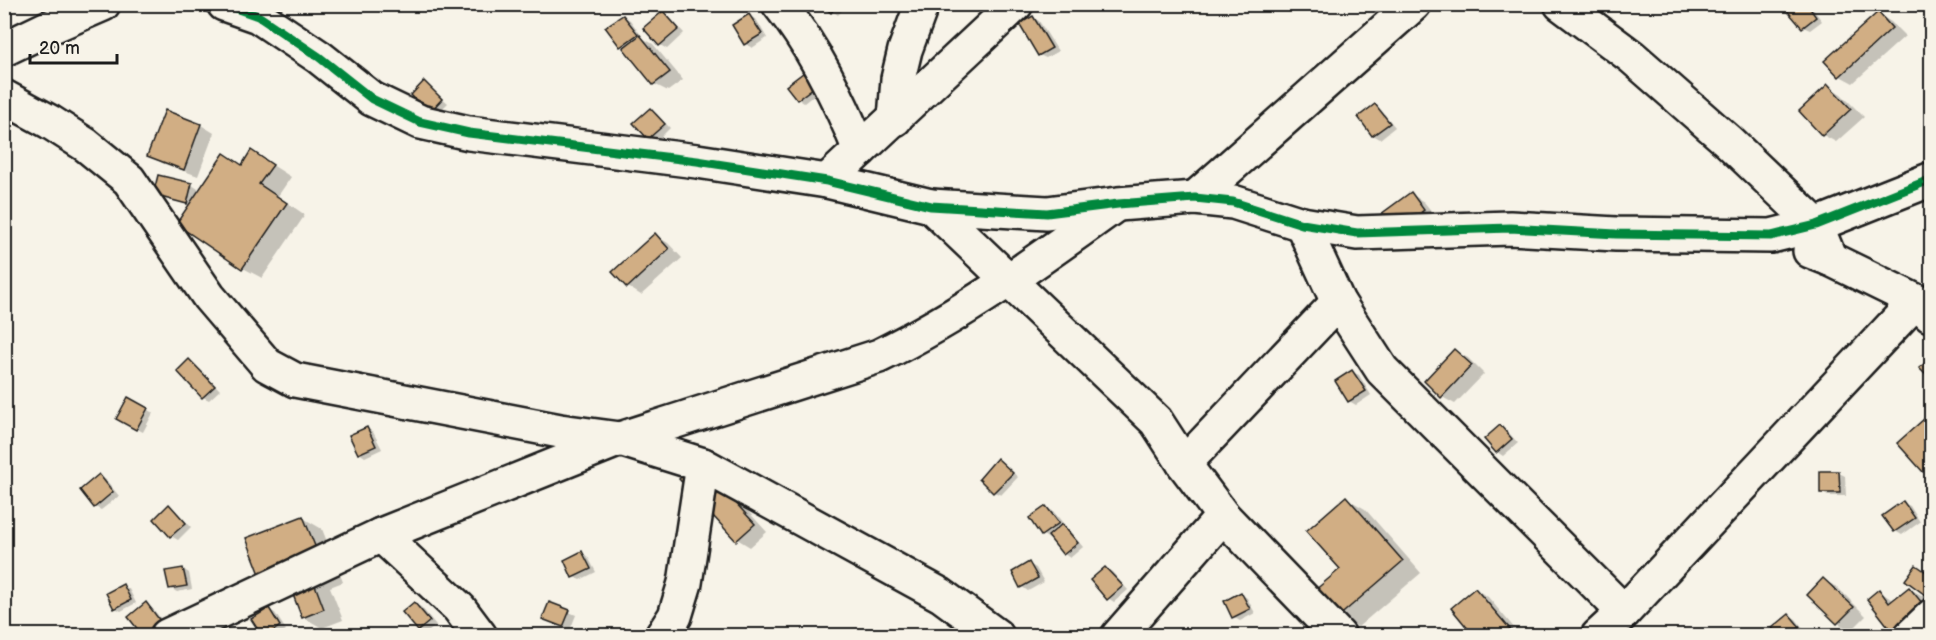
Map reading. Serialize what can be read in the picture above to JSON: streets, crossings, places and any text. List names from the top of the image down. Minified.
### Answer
{"scale_bar":"20 m"}
